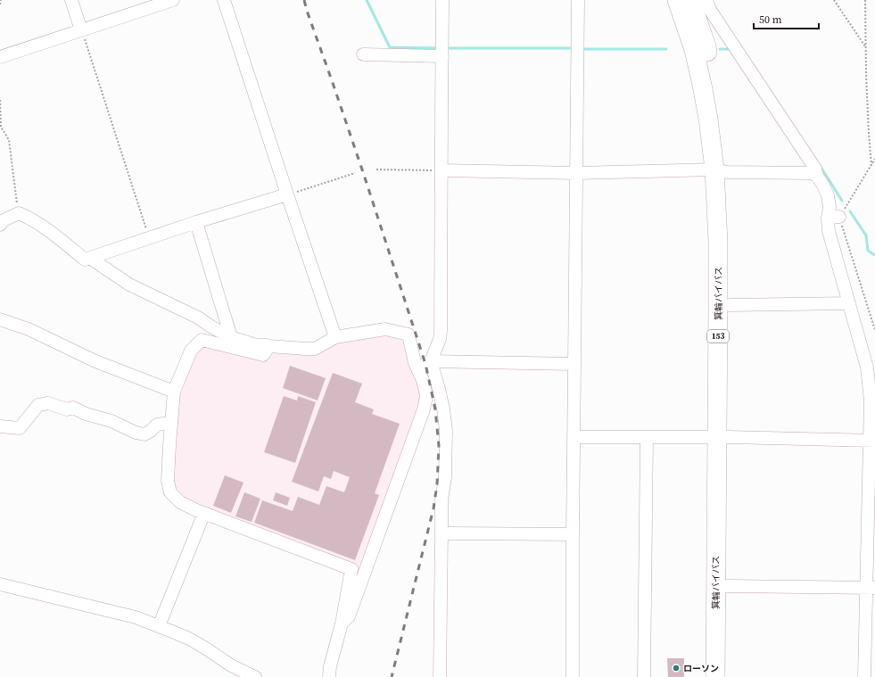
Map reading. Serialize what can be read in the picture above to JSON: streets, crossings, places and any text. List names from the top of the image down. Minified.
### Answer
{"streets":{"highway":["箕輪バイパス","153"]},"places":["ローソン"],"scale_bar":"50 m"}
